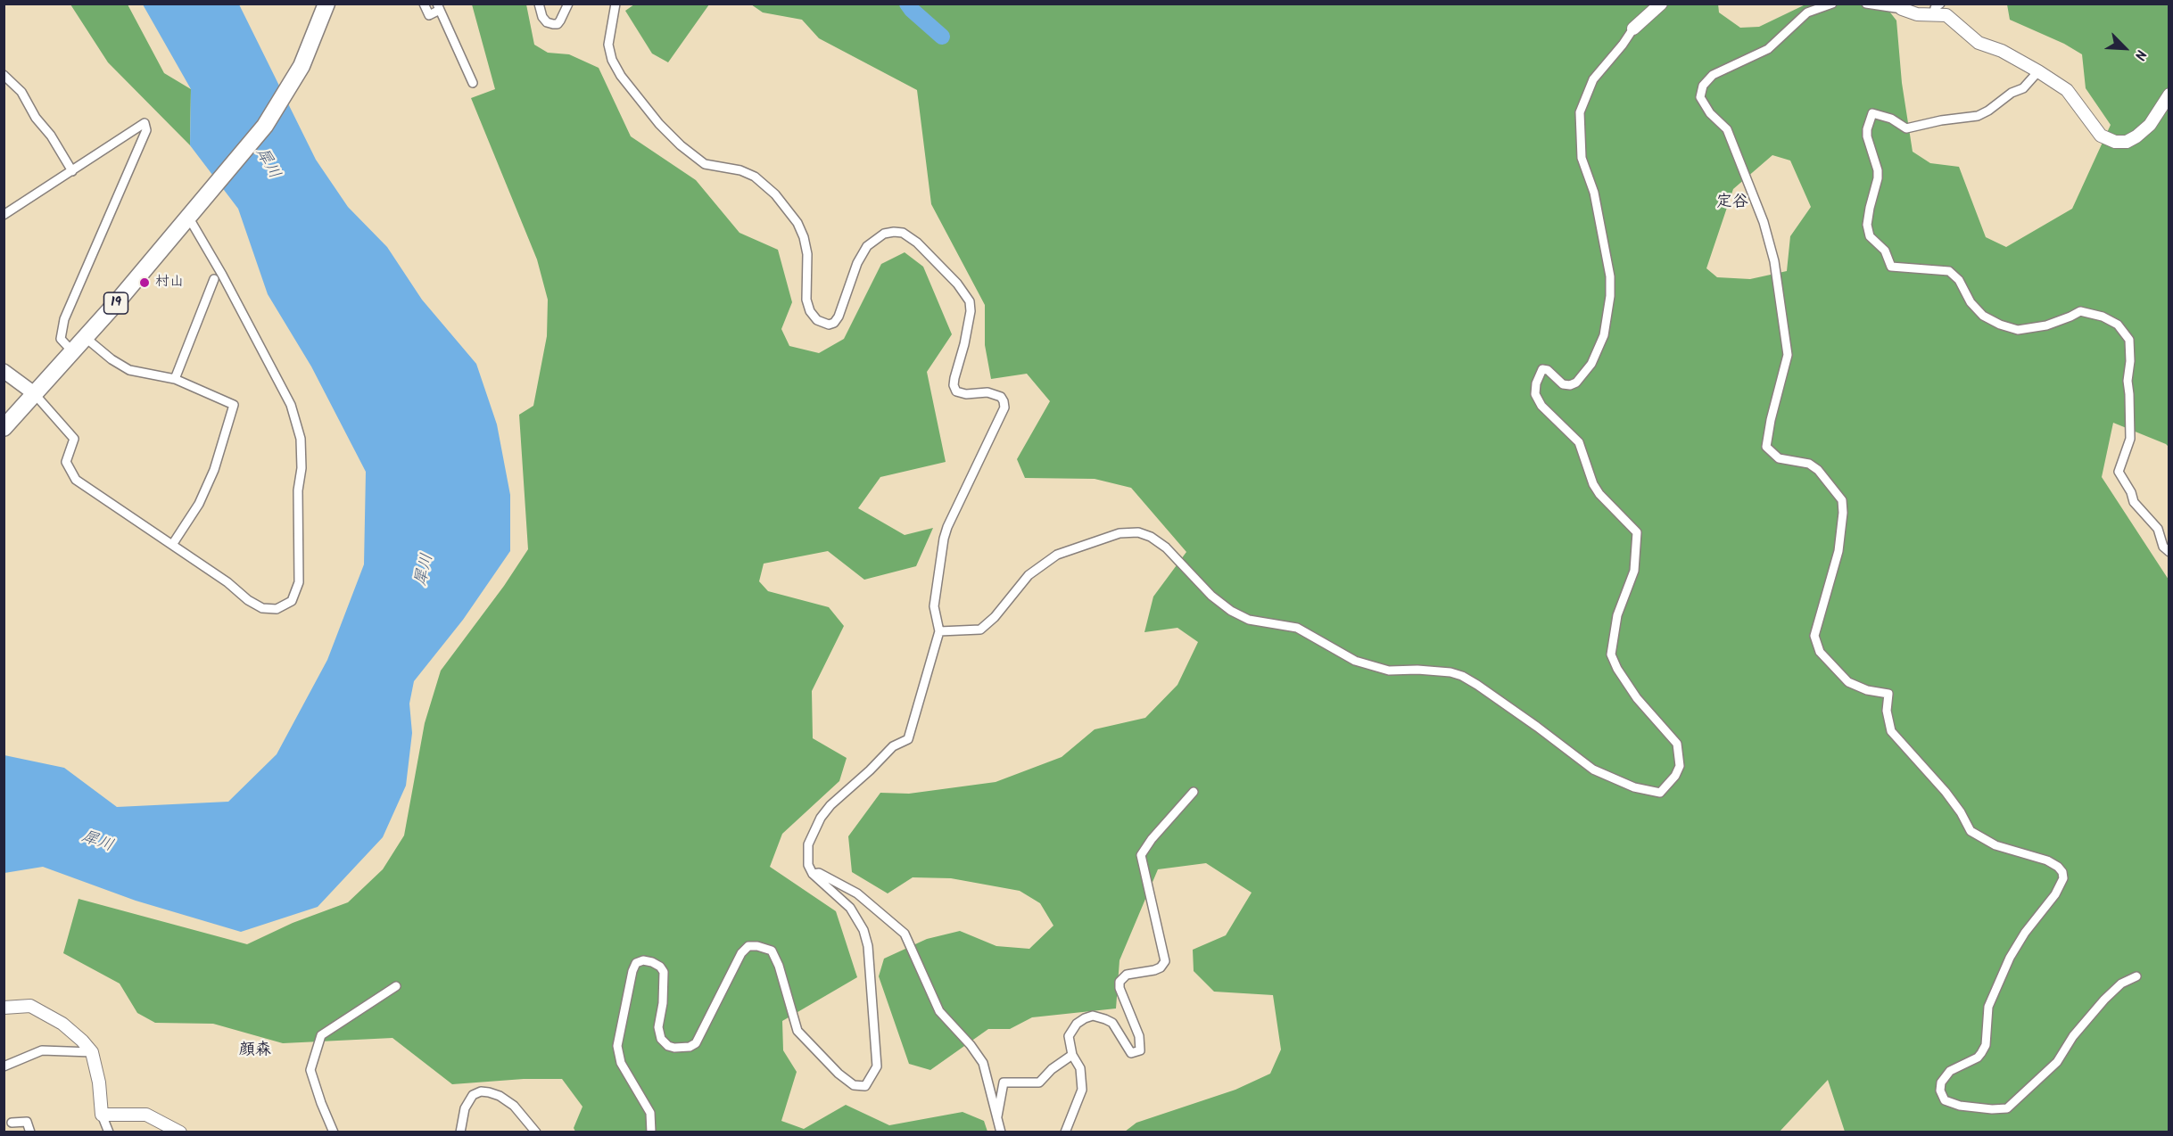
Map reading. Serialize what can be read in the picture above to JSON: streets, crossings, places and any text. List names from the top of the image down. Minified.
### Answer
{"streets":{"highway":["19"]},"districts":["定谷","顔森"],"water":["犀川"],"places":["村山"],"north":"bottom right"}
